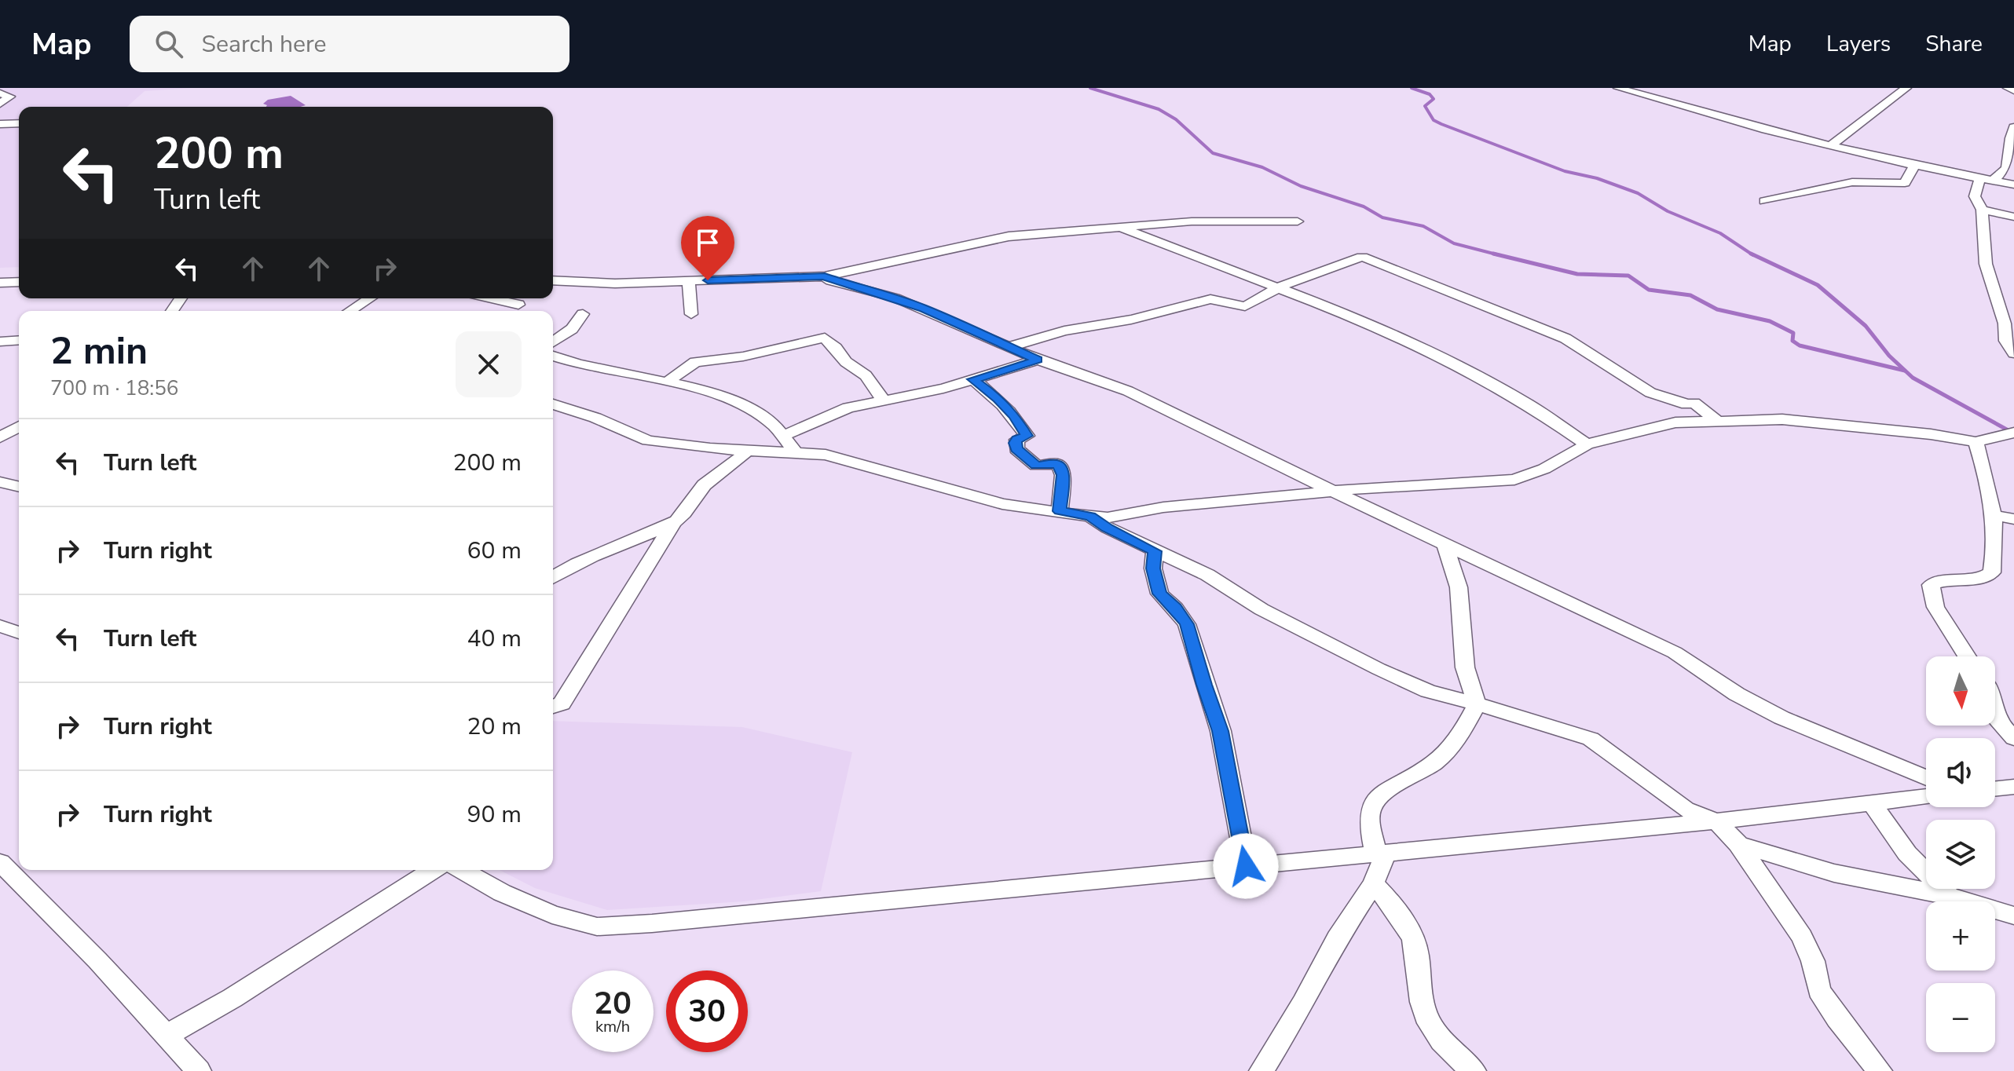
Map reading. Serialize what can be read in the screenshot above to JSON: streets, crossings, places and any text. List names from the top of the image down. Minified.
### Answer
{"north":"bottom","page":{"header":"Map","search":"Search here","nav":["Map","Layers","Share"],"turn":["200 m","Turn left"],"heading":["2 min","700 m · 18:56"],"list":[{"name":"Turn left","value":"200 m"},{"name":"Turn right","value":"60 m"},{"name":"Turn left","value":"40 m"},{"name":"Turn right","value":"20 m"},{"name":"Turn right","value":"90 m"}],"map_buttons":["+","−"],"speed":"20 km/h","limit":"30"}}
